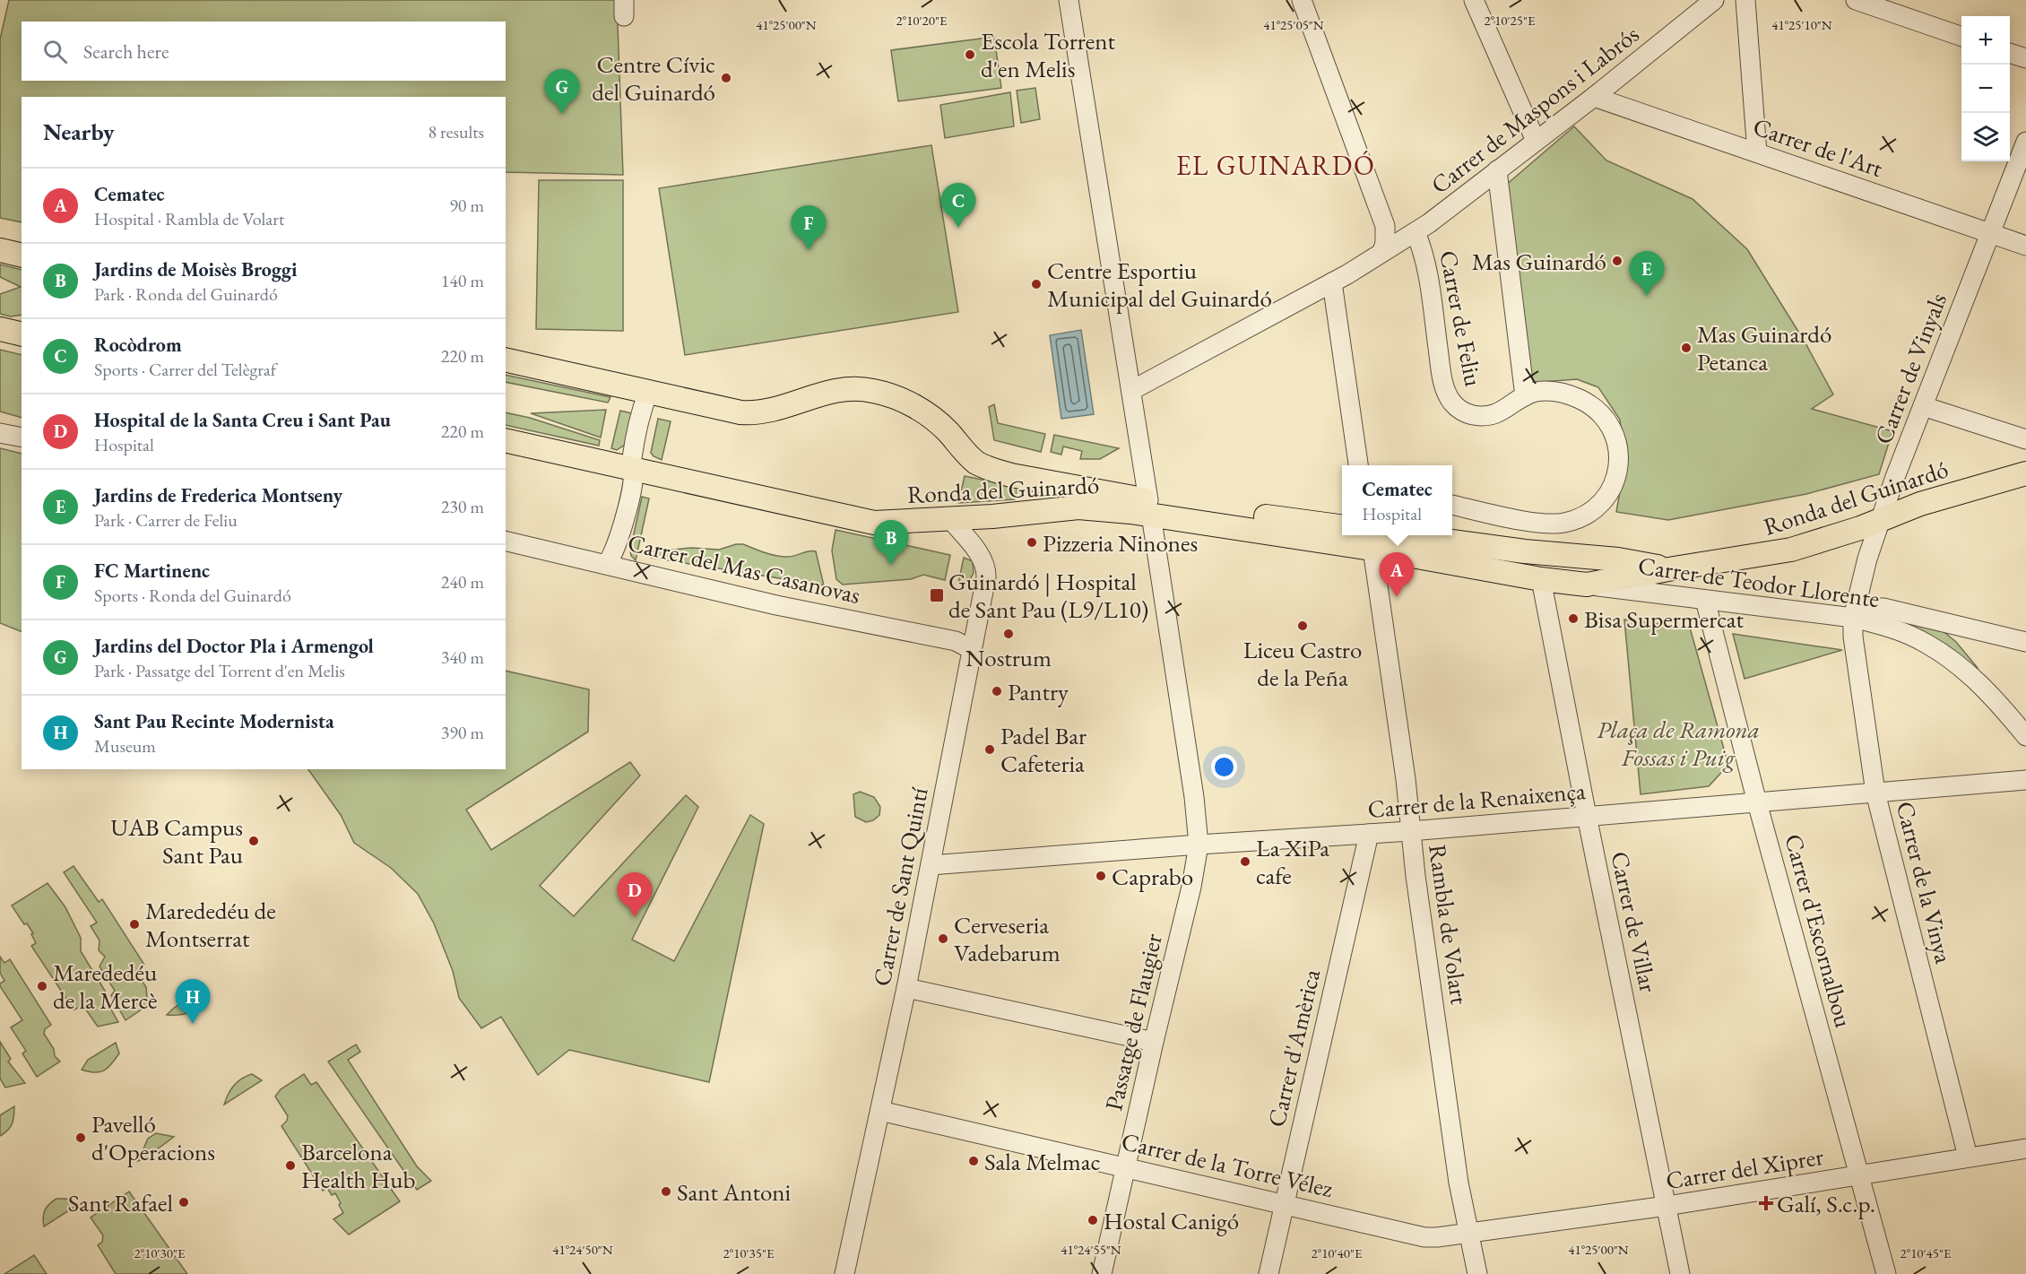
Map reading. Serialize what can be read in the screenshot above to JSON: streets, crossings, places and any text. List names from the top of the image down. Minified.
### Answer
{"streets":{"main road":["Ronda del Guinardó","Carrer de Teodor Llorente"],"street":["Carrer de Maspons i Labrós","Carrer de l'Art","Carrer de Feliu","Carrer de Vinyals","Carrer del Mas Casanovas","Carrer de la Renaixença","Carrer de la Vinya","Carrer de Sant Quintí","Carrer de Villar","Rambla de Volart","Carrer d'Escornalbou","Passatge de Flaugier","Carrer d'Amèrica","Carrer de la Torre Vélez","Carrer del Xiprer"]},"crossings":[["Carrer de Maspons i Labrós","Carrer de l'Art"],["Carrer de Maspons i Labrós","Carrer de Feliu"],["Carrer de Maspons i Labrós","Passatge de Flaugier"],["Carrer de l'Art","Carrer de Vinyals"],["Carrer de Vinyals","Ronda del Guinardó"],["Carrer de Vinyals","Carrer de Teodor Llorente"],["Carrer de Vinyals","Carrer de la Vinya"],["Ronda del Guinardó","Carrer de Teodor Llorente"],["Ronda del Guinardó","Carrer de Sant Quintí"],["Ronda del Guinardó","Carrer de Villar"],["Ronda del Guinardó","Rambla de Volart"],["Ronda del Guinardó","Passatge de Flaugier"],["Carrer del Mas Casanovas","Carrer de Sant Quintí"],["Carrer de Teodor Llorente","Carrer de la Vinya"],["Carrer de Teodor Llorente","Carrer de Villar"],["Carrer de Teodor Llorente","Carrer d'Escornalbou"],["Carrer de la Renaixença","Carrer de la Vinya"],["Carrer de la Renaixença","Carrer de Sant Quintí"],["Carrer de la Renaixença","Carrer de Villar"],["Carrer de la Renaixença","Rambla de Volart"],["Carrer de la Renaixença","Carrer d'Escornalbou"],["Carrer de la Renaixença","Passatge de Flaugier"],["Carrer de la Renaixença","Carrer d'Amèrica"],["Carrer de la Vinya","Carrer del Xiprer"],["Carrer de Sant Quintí","Carrer de la Torre Vélez"],["Carrer de Villar","Carrer del Xiprer"],["Rambla de Volart","Carrer de la Torre Vélez"],["Rambla de Volart","Carrer del Xiprer"],["Carrer d'Escornalbou","Carrer del Xiprer"],["Passatge de Flaugier","Carrer de la Torre Vélez"],["Carrer d'Amèrica","Carrer de la Torre Vélez"],["Carrer de la Torre Vélez","Carrer del Xiprer"]],"districts":["EL GUINARDÓ"],"parks":["Plaça de Ramona Fossas i Puig"],"places":{"other":["Escola Torrent d'en Melis","Centre Cívic del Guinardó","Mas Guinardó","Centre Esportiu Municipal del Guinardó","Mas Guinardó Petanca","Pizzeria Ninones","Bisa Supermercat","Liceu Castro de la Peña","Nostrum","Pantry","Padel Bar Cafeteria","UAB Campus Sant Pau","La XiPa cafe","Caprabo","Marededéu de Montserrat","Cerveseria Vadebarum","Marededéu de la Mercè","Pavelló d'Operacions","Sala Melmac","Barcelona Health Hub","Sant Antoni","Sant Rafael","Hostal Canigó"],"transit":["Guinardó | Hospital de Sant Pau (L9/L10)"],"health":["Galí, S.c.p."]},"page":{"map_buttons":["+","−"],"search":"Search here","pins":["G","C","F","E","B","A","D","H"],"heading":["Nearby","8 results"],"list":[{"mark":"A","name":"Cematec","note":"Hospital · Rambla de Volart","value":"90 m"},{"mark":"B","name":"Jardins de Moisès Broggi","note":"Park · Ronda del Guinardó","value":"140 m"},{"mark":"C","name":"Rocòdrom","note":"Sports · Carrer del Telègraf","value":"220 m"},{"mark":"D","name":"Hospital de la Santa Creu i Sant Pau","note":"Hospital","value":"220 m"},{"mark":"E","name":"Jardins de Frederica Montseny","note":"Park · Carrer de Feliu","value":"230 m"},{"mark":"F","name":"FC Martinenc","note":"Sports · Ronda del Guinardó","value":"240 m"},{"mark":"G","name":"Jardins del Doctor Pla i Armengol","note":"Park · Passatge del Torrent d'en Melis","value":"340 m"},{"mark":"H","name":"Sant Pau Recinte Modernista","note":"Museum","value":"390 m"}],"popup":["Cematec","Hospital"]},"coordinates":["2°10'20\"E","2°10'25\"E","41°25'00\"N","41°25'05\"N","41°25'10\"N","41°24'50\"N","41°24'55\"N","2°10'30\"E","2°10'35\"E","2°10'40\"E","2°10'45\"E"]}
